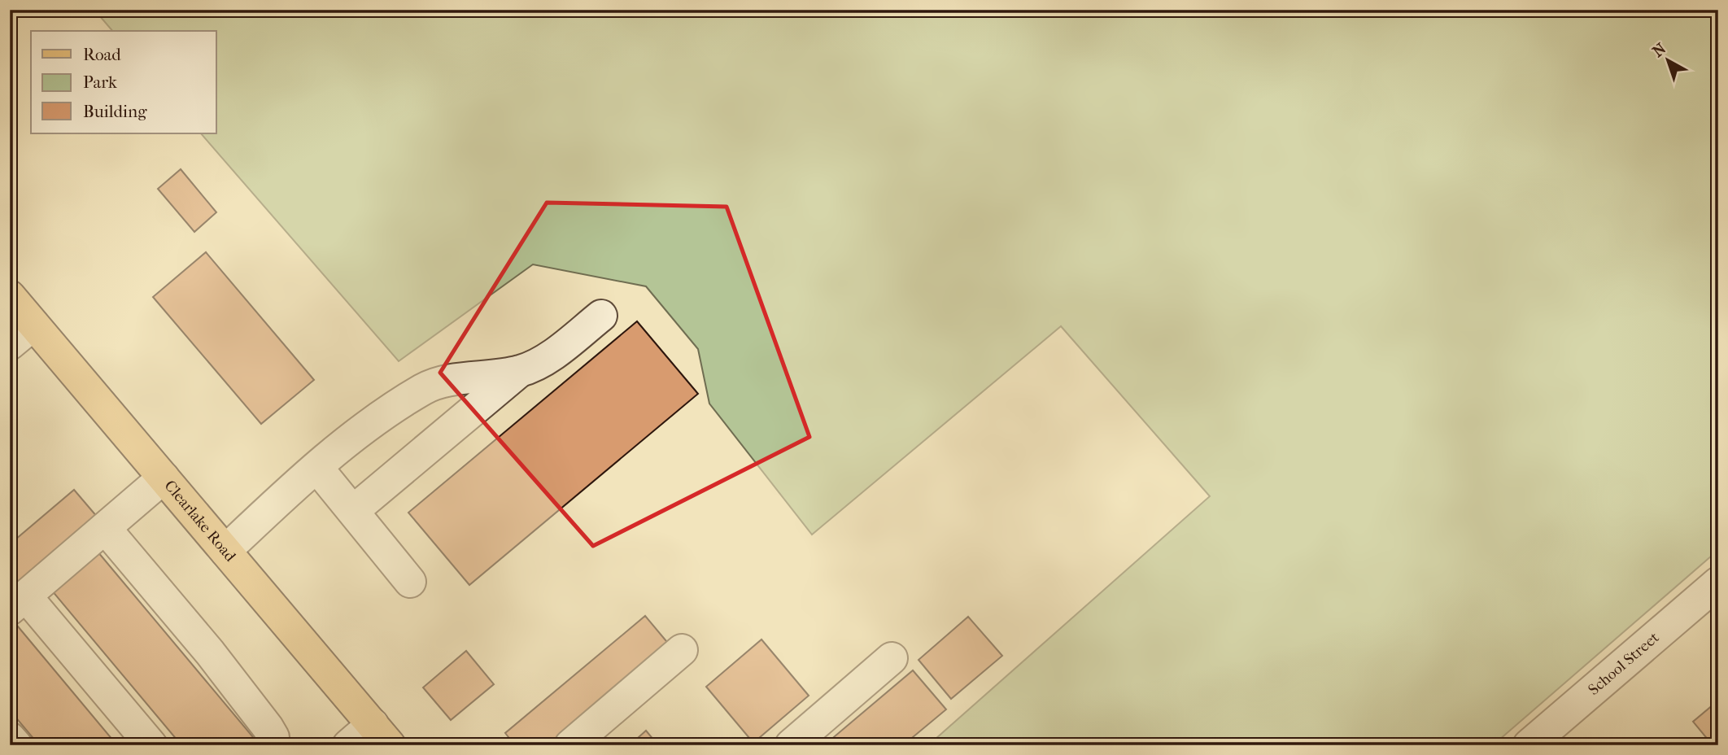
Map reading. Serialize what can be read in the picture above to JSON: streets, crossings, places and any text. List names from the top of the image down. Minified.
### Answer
{"streets":{"main road":["Clearlake Road"],"street":["School Street"]},"legend":["Road","Park","Building"],"north":"top left"}
